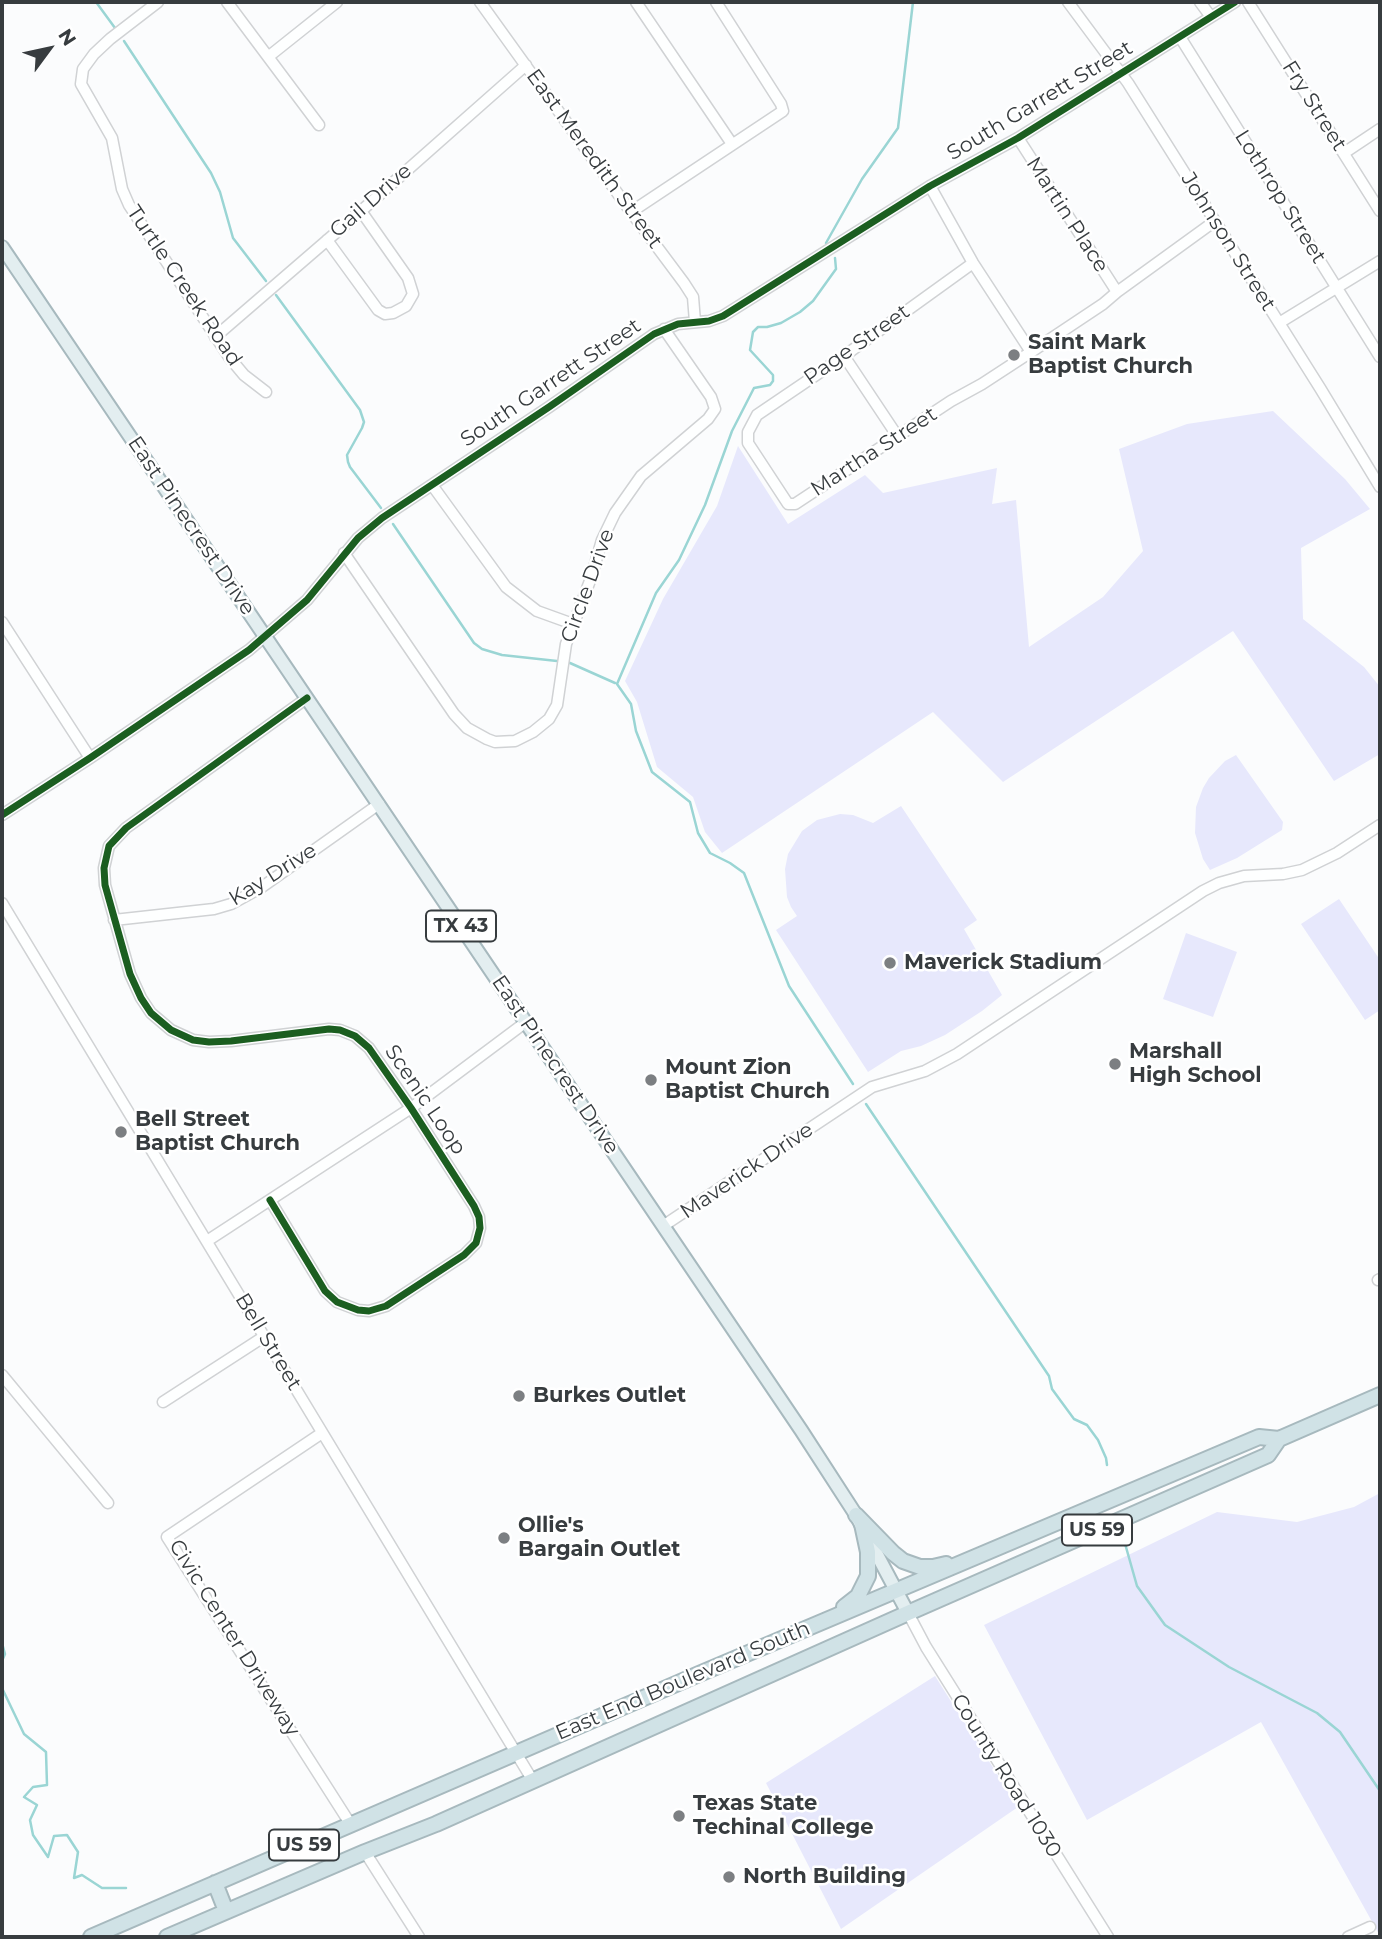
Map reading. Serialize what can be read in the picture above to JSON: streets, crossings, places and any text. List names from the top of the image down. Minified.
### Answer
{"streets":{"highway":["US 59","East End Boulevard South"],"main road":["East Pinecrest Drive","TX 43"],"street":["South Garrett Street","Fry Street","East Meredith Street","Lothrop Street","Gail Drive","Martin Place","Johnson Street","Turtle Creek Road","Page Street","Martha Street","Circle Drive","Kay Drive","Scenic Loop","Maverick Drive","Bell Street","Civic Center Driveway","County Road 1030"]},"crossings":[["South Garrett Street","East Meredith Street"],["South Garrett Street","Lothrop Street"],["South Garrett Street","Martin Place"],["South Garrett Street","Johnson Street"],["South Garrett Street","East Pinecrest Drive"],["South Garrett Street","Circle Drive"],["East Meredith Street","Gail Drive"],["Gail Drive","Turtle Creek Road"],["Martin Place","Martha Street"],["Johnson Street","Martha Street"],["Page Street","Martha Street"],["East Pinecrest Drive","Kay Drive"],["East Pinecrest Drive","Scenic Loop"],["East Pinecrest Drive","Maverick Drive"],["East Pinecrest Drive","East End Boulevard South"],["East Pinecrest Drive","County Road 1030"],["Kay Drive","Scenic Loop"],["Bell Street","Civic Center Driveway"],["Bell Street","East End Boulevard South"],["Civic Center Driveway","East End Boulevard South"],["East End Boulevard South","County Road 1030"]],"places":["Saint Mark Baptist Church","Maverick Stadium","Marshall High School","Mount Zion Baptist Church","Bell Street Baptist Church","Burkes Outlet","Ollie's Bargain Outlet","Texas State Techinal College","North Building"],"north":"top right"}
